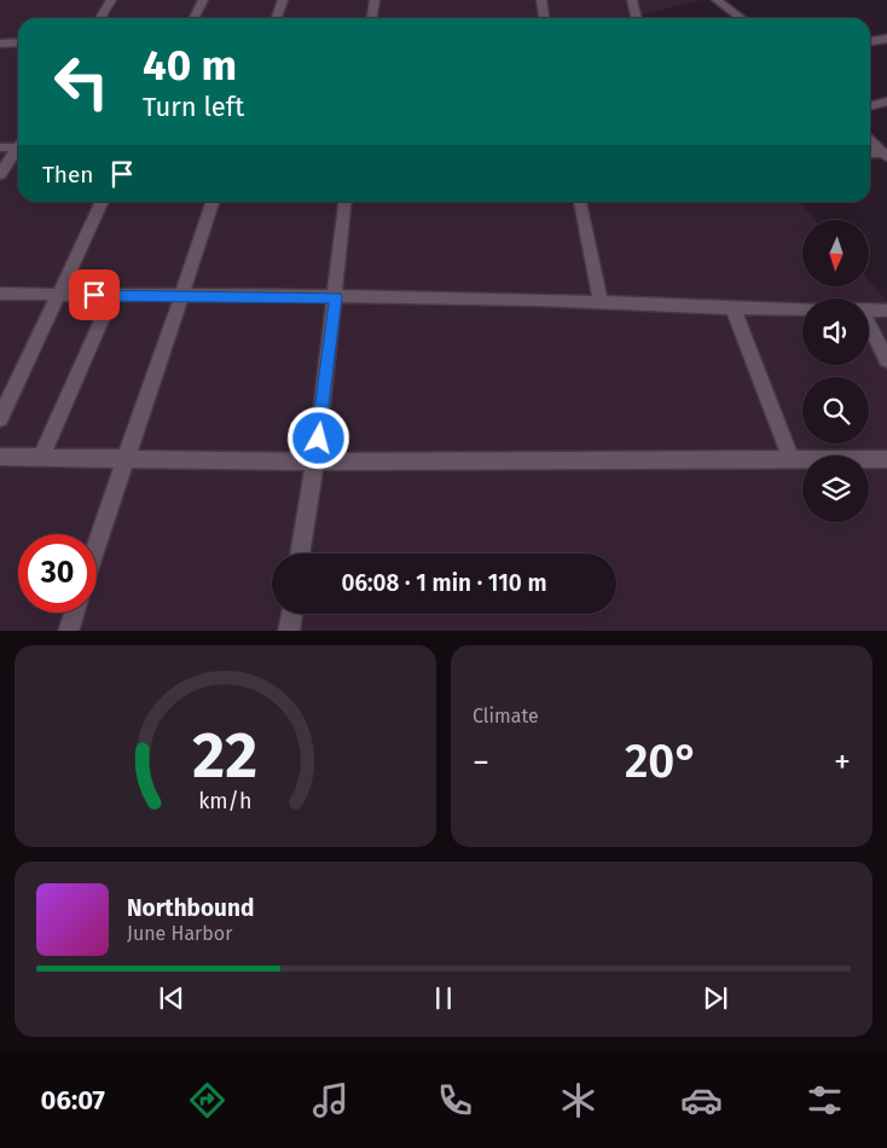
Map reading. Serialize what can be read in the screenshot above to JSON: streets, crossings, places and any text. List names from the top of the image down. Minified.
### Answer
{"north":"bottom","page":{"turn":["40 m","Turn left"],"then":"Then","limit":"30","trip":"06:08 · 1 min · 110 m","tile":"Climate","heat":["−","20°","+"],"song":["Northbound","June Harbor"],"tabs":"06:07","gauge":["22","km/h"]}}
